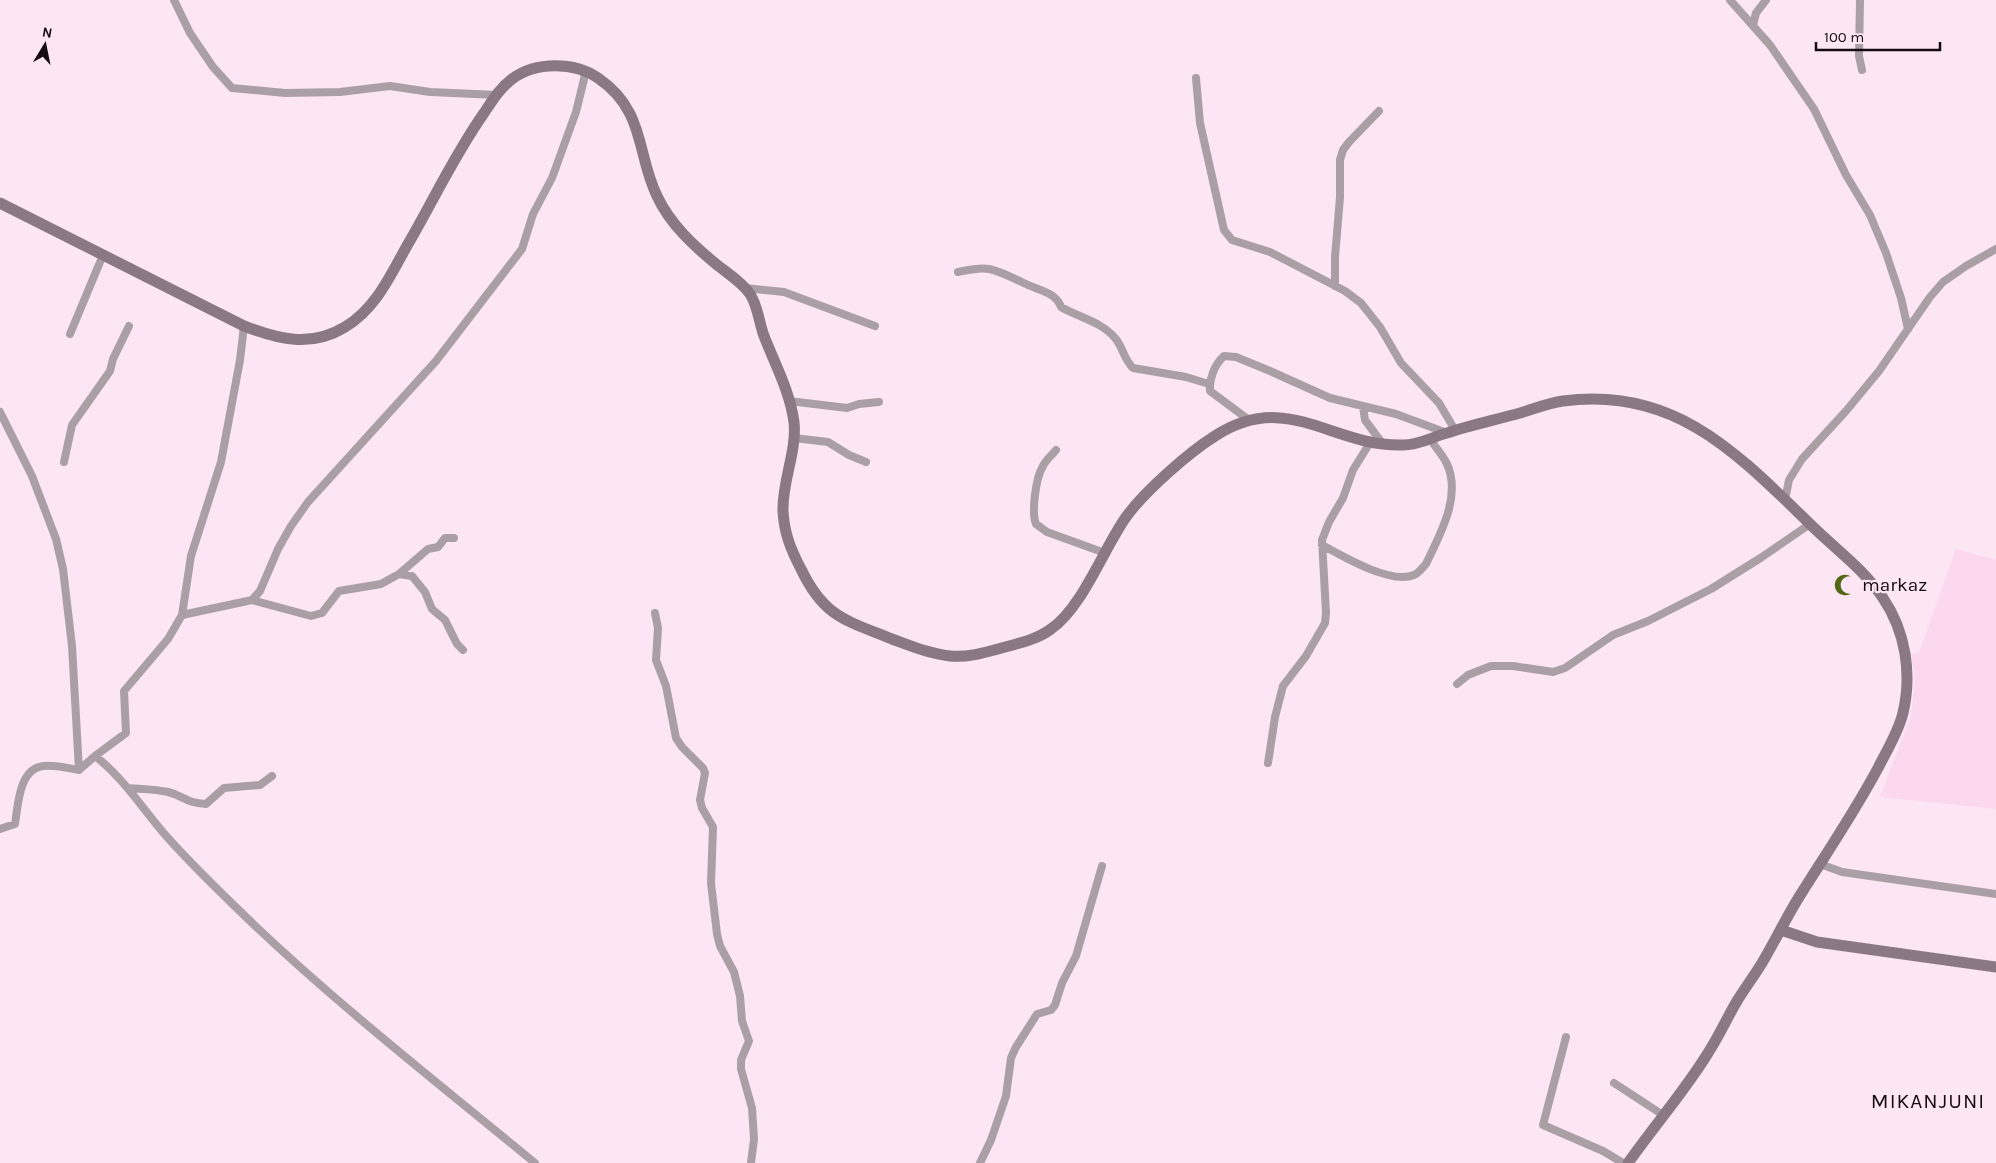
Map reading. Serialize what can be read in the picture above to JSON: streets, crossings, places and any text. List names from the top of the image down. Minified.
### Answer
{"districts":["MIKANJUNI"],"places":{"mosque":["markaz"]},"scale_bar":"100 m","north":"top"}
